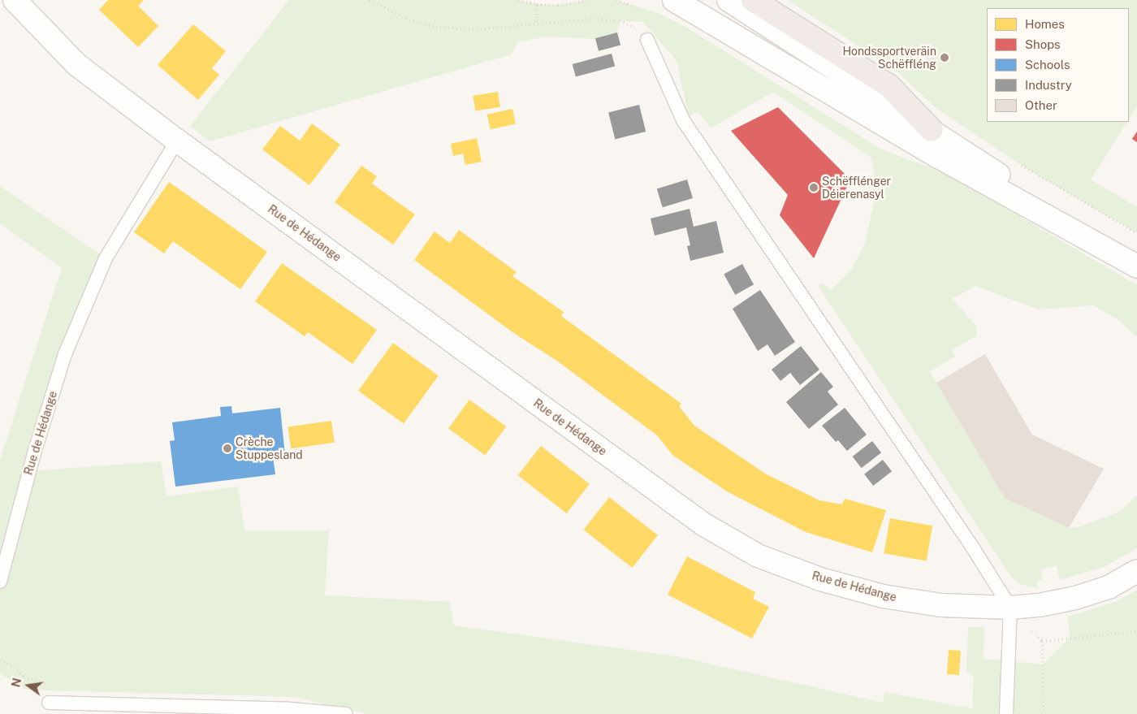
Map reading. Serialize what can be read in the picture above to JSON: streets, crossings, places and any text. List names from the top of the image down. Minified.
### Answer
{"streets":{"street":["Rue de Hédange"]},"places":["Hondssportveräin Schëffléng","Schëfflénger Déierenasyl","Crèche Stuppesland"],"legend":["Homes","Shops","Schools","Industry","Other"],"north":"left"}
